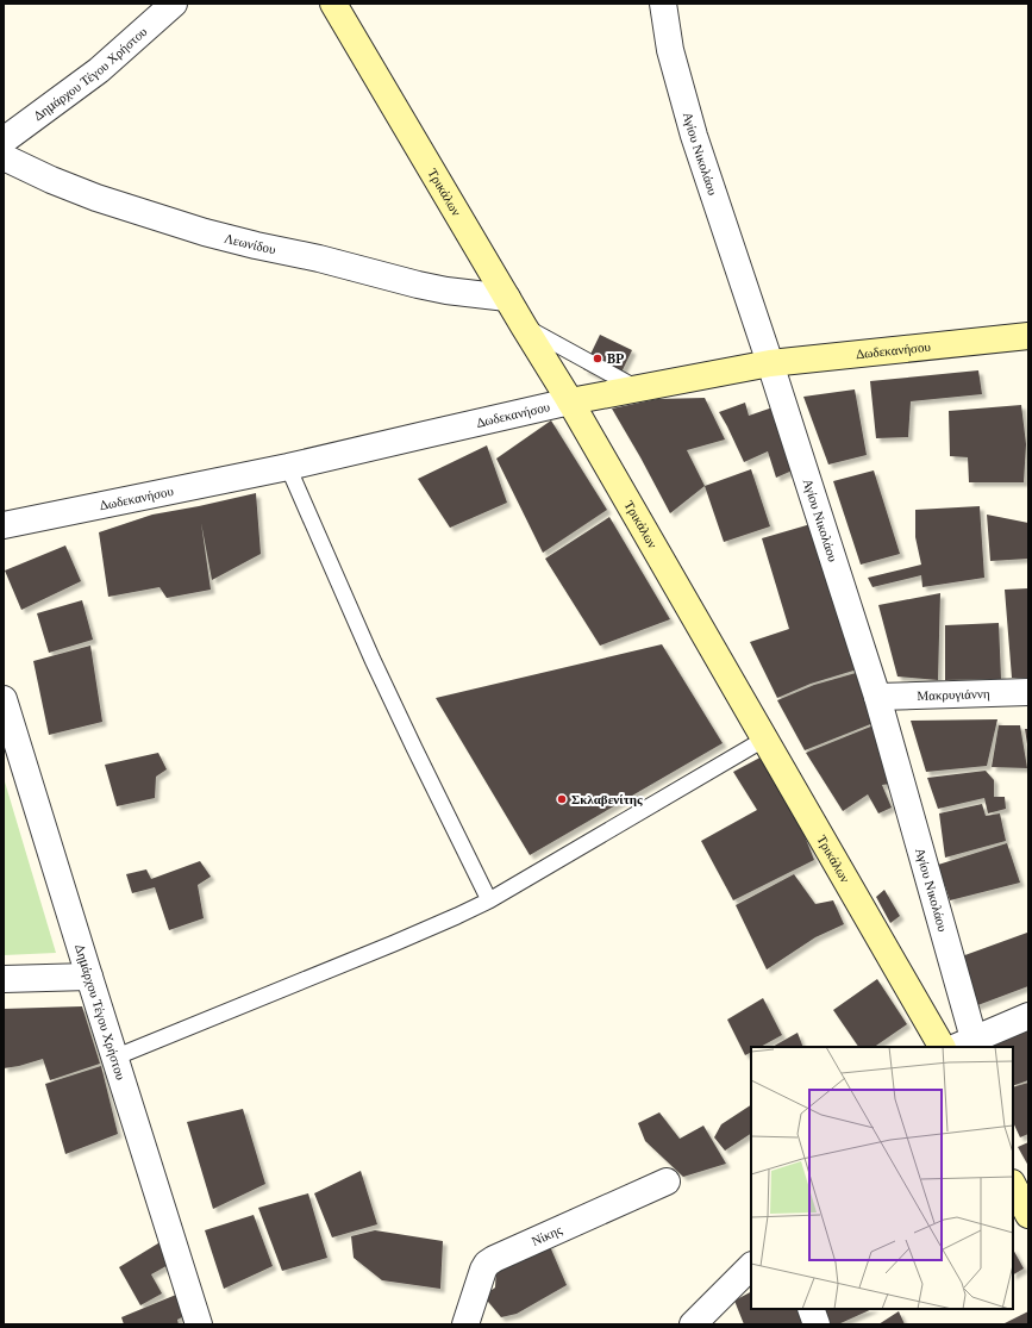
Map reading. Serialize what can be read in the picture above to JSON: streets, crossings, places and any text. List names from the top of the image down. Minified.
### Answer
{"streets":{"main road":["Τρικάλων","Δωδεκανήσου"],"street":["Δημάρχου Τέγου Χρήστου","Αγίου Νικολάου","Λεωνίδου","Μακρυγιάννη","Νίκης"]},"crossings":[["Αγίου Νικολάου","Δωδεκανήσου"],["Αγίου Νικολάου","Μακρυγιάννη"],["Τρικάλων","Λεωνίδου"],["Τρικάλων","Δωδεκανήσου"]],"places":["BP","Σκλαβενίτης"]}
